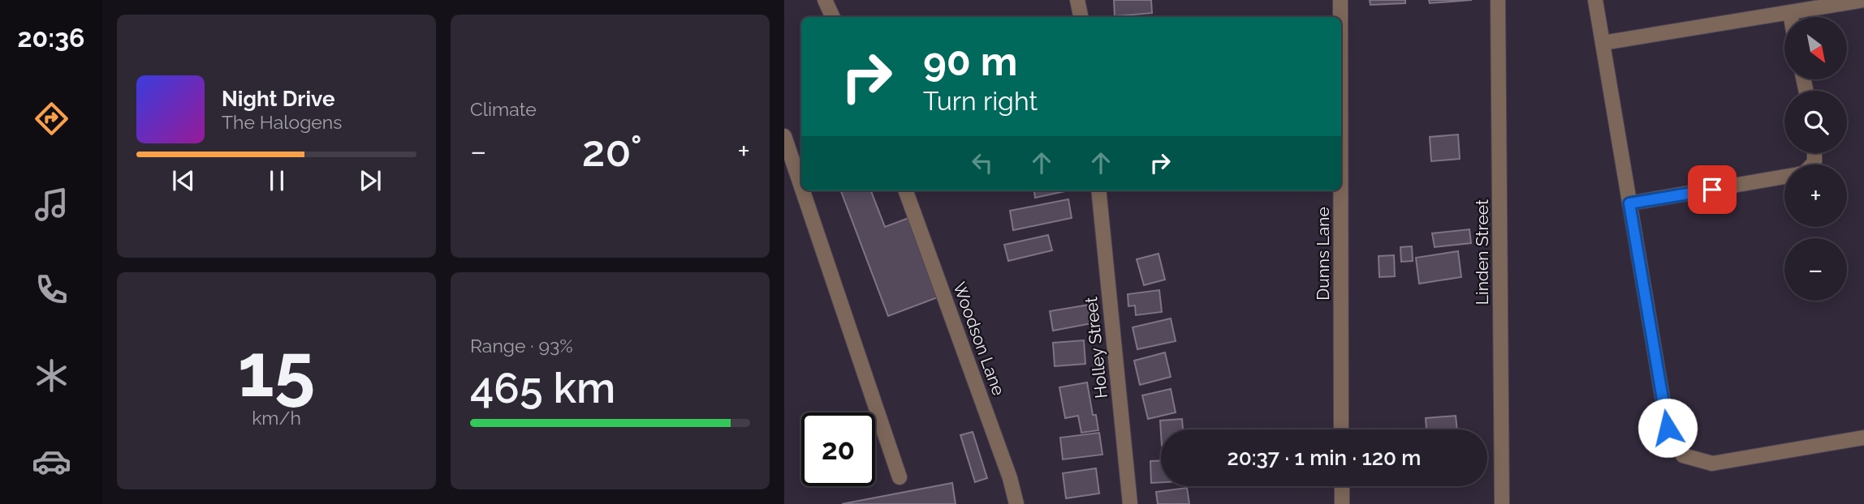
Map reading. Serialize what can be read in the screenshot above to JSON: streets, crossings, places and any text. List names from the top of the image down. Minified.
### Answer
{"streets":{"street":["Linden Street","Dunns Lane","Woodson Lane","Holley Street"]},"north":"bottom right","page":{"tabs":"20:36","tile":["Climate",["15","km/h"],["Range · 93%","465 km"]],"map_buttons":["+","−"],"turn":["90 m","Turn right"],"song":["Night Drive","The Halogens"],"heat":["−","20°","+"],"limit":"20","trip":"20:37 · 1 min · 120 m"}}
